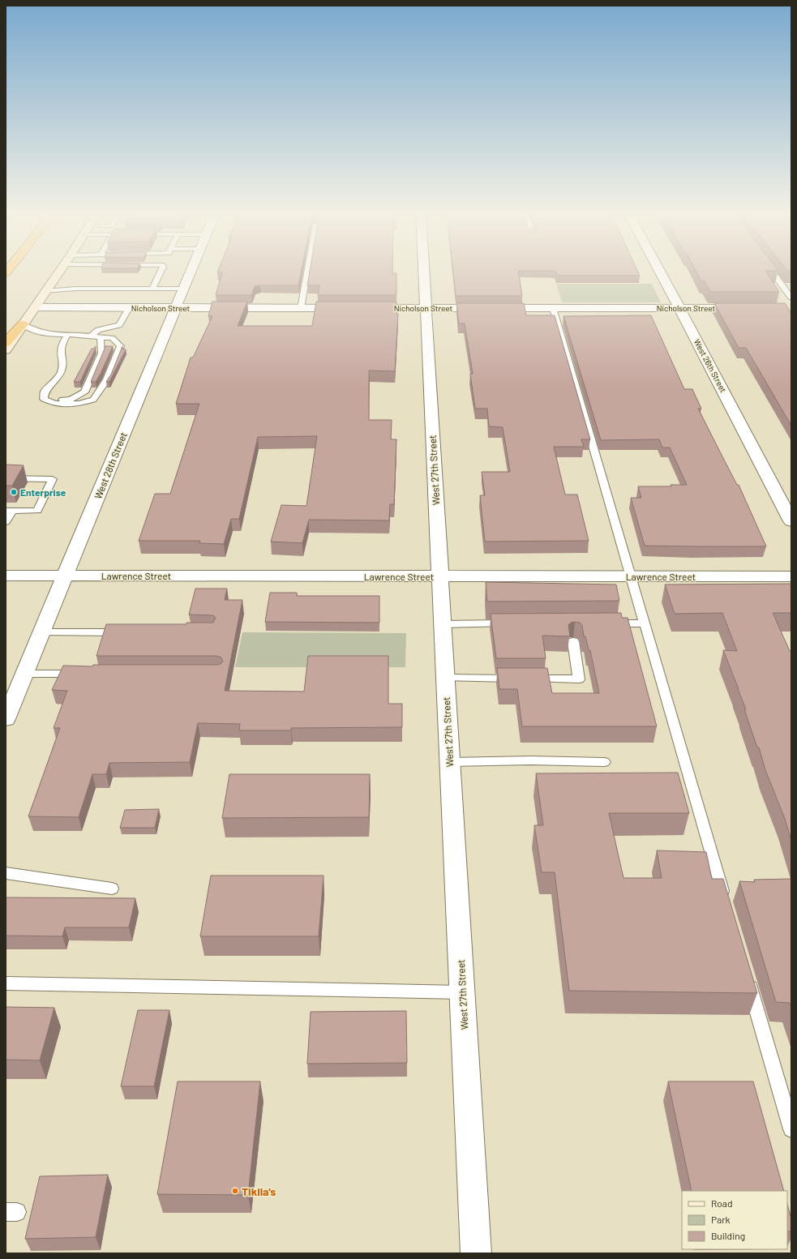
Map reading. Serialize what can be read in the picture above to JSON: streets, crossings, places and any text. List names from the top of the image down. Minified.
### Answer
{"streets":{"street":["Nicholson Street","West 26th Street","West 28th Street","West 27th Street","Lawrence Street"]},"crossings":[["Nicholson Street","West 26th Street"],["Nicholson Street","West 28th Street"],["Nicholson Street","West 27th Street"],["West 28th Street","Lawrence Street"],["West 27th Street","Lawrence Street"]],"places":["Enterprise","Tikila's"],"legend":["Road","Park","Building"]}
